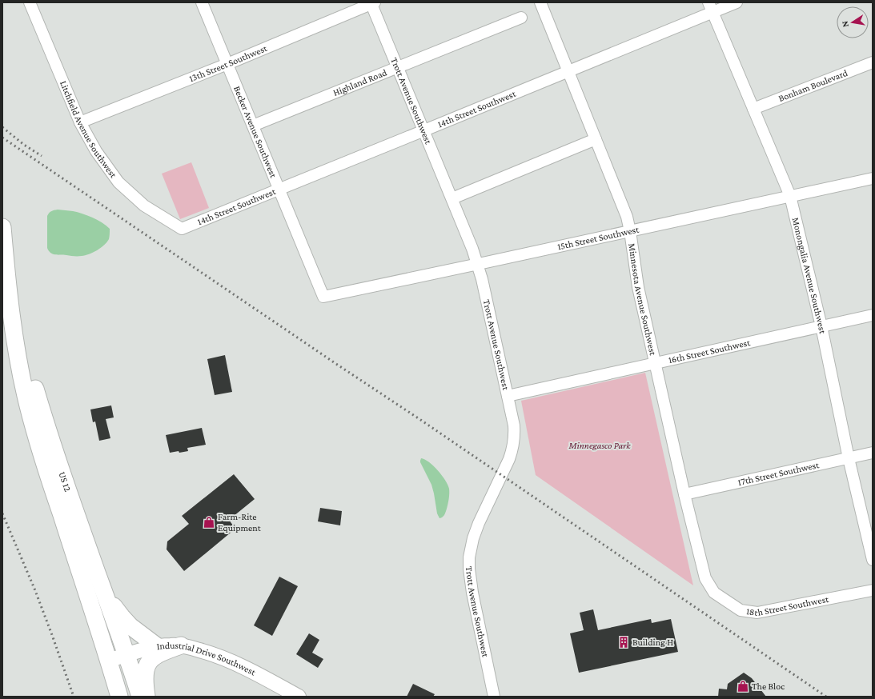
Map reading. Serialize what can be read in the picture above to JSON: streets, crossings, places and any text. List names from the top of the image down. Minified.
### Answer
{"streets":{"highway":["US 12"],"main road":["Industrial Drive Southwest"],"street":["13th Street Southwest","Highland Road","Bonham Boulevard","Trott Avenue Southwest","14th Street Southwest","Litchfield Avenue Southwest","Becker Avenue Southwest","15th Street Southwest","Monongalia Avenue Southwest","Minnesota Avenue Southwest","16th Street Southwest","17th Street Southwest","18th Street Southwest"]},"crossings":[["13th Street Southwest","Trott Avenue Southwest"],["13th Street Southwest","Litchfield Avenue Southwest"],["13th Street Southwest","Becker Avenue Southwest"],["Highland Road","Trott Avenue Southwest"],["Highland Road","Becker Avenue Southwest"],["Bonham Boulevard","Monongalia Avenue Southwest"],["Trott Avenue Southwest","14th Street Southwest"],["Trott Avenue Southwest","15th Street Southwest"],["Trott Avenue Southwest","16th Street Southwest"],["14th Street Southwest","Litchfield Avenue Southwest"],["14th Street Southwest","Becker Avenue Southwest"],["14th Street Southwest","Monongalia Avenue Southwest"],["14th Street Southwest","Minnesota Avenue Southwest"],["Becker Avenue Southwest","15th Street Southwest"],["15th Street Southwest","Monongalia Avenue Southwest"],["15th Street Southwest","Minnesota Avenue Southwest"],["Monongalia Avenue Southwest","16th Street Southwest"],["Monongalia Avenue Southwest","17th Street Southwest"],["Minnesota Avenue Southwest","16th Street Southwest"],["Minnesota Avenue Southwest","17th Street Southwest"],["Minnesota Avenue Southwest","18th Street Southwest"],["17th Street Southwest","18th Street Southwest"],["US 12","Industrial Drive Southwest"]],"parks":["Minnegasco Park"],"places":{"shop":["Farm-Rite Equipment","The Bloc"],"building":["Building H"]},"north":"left"}
